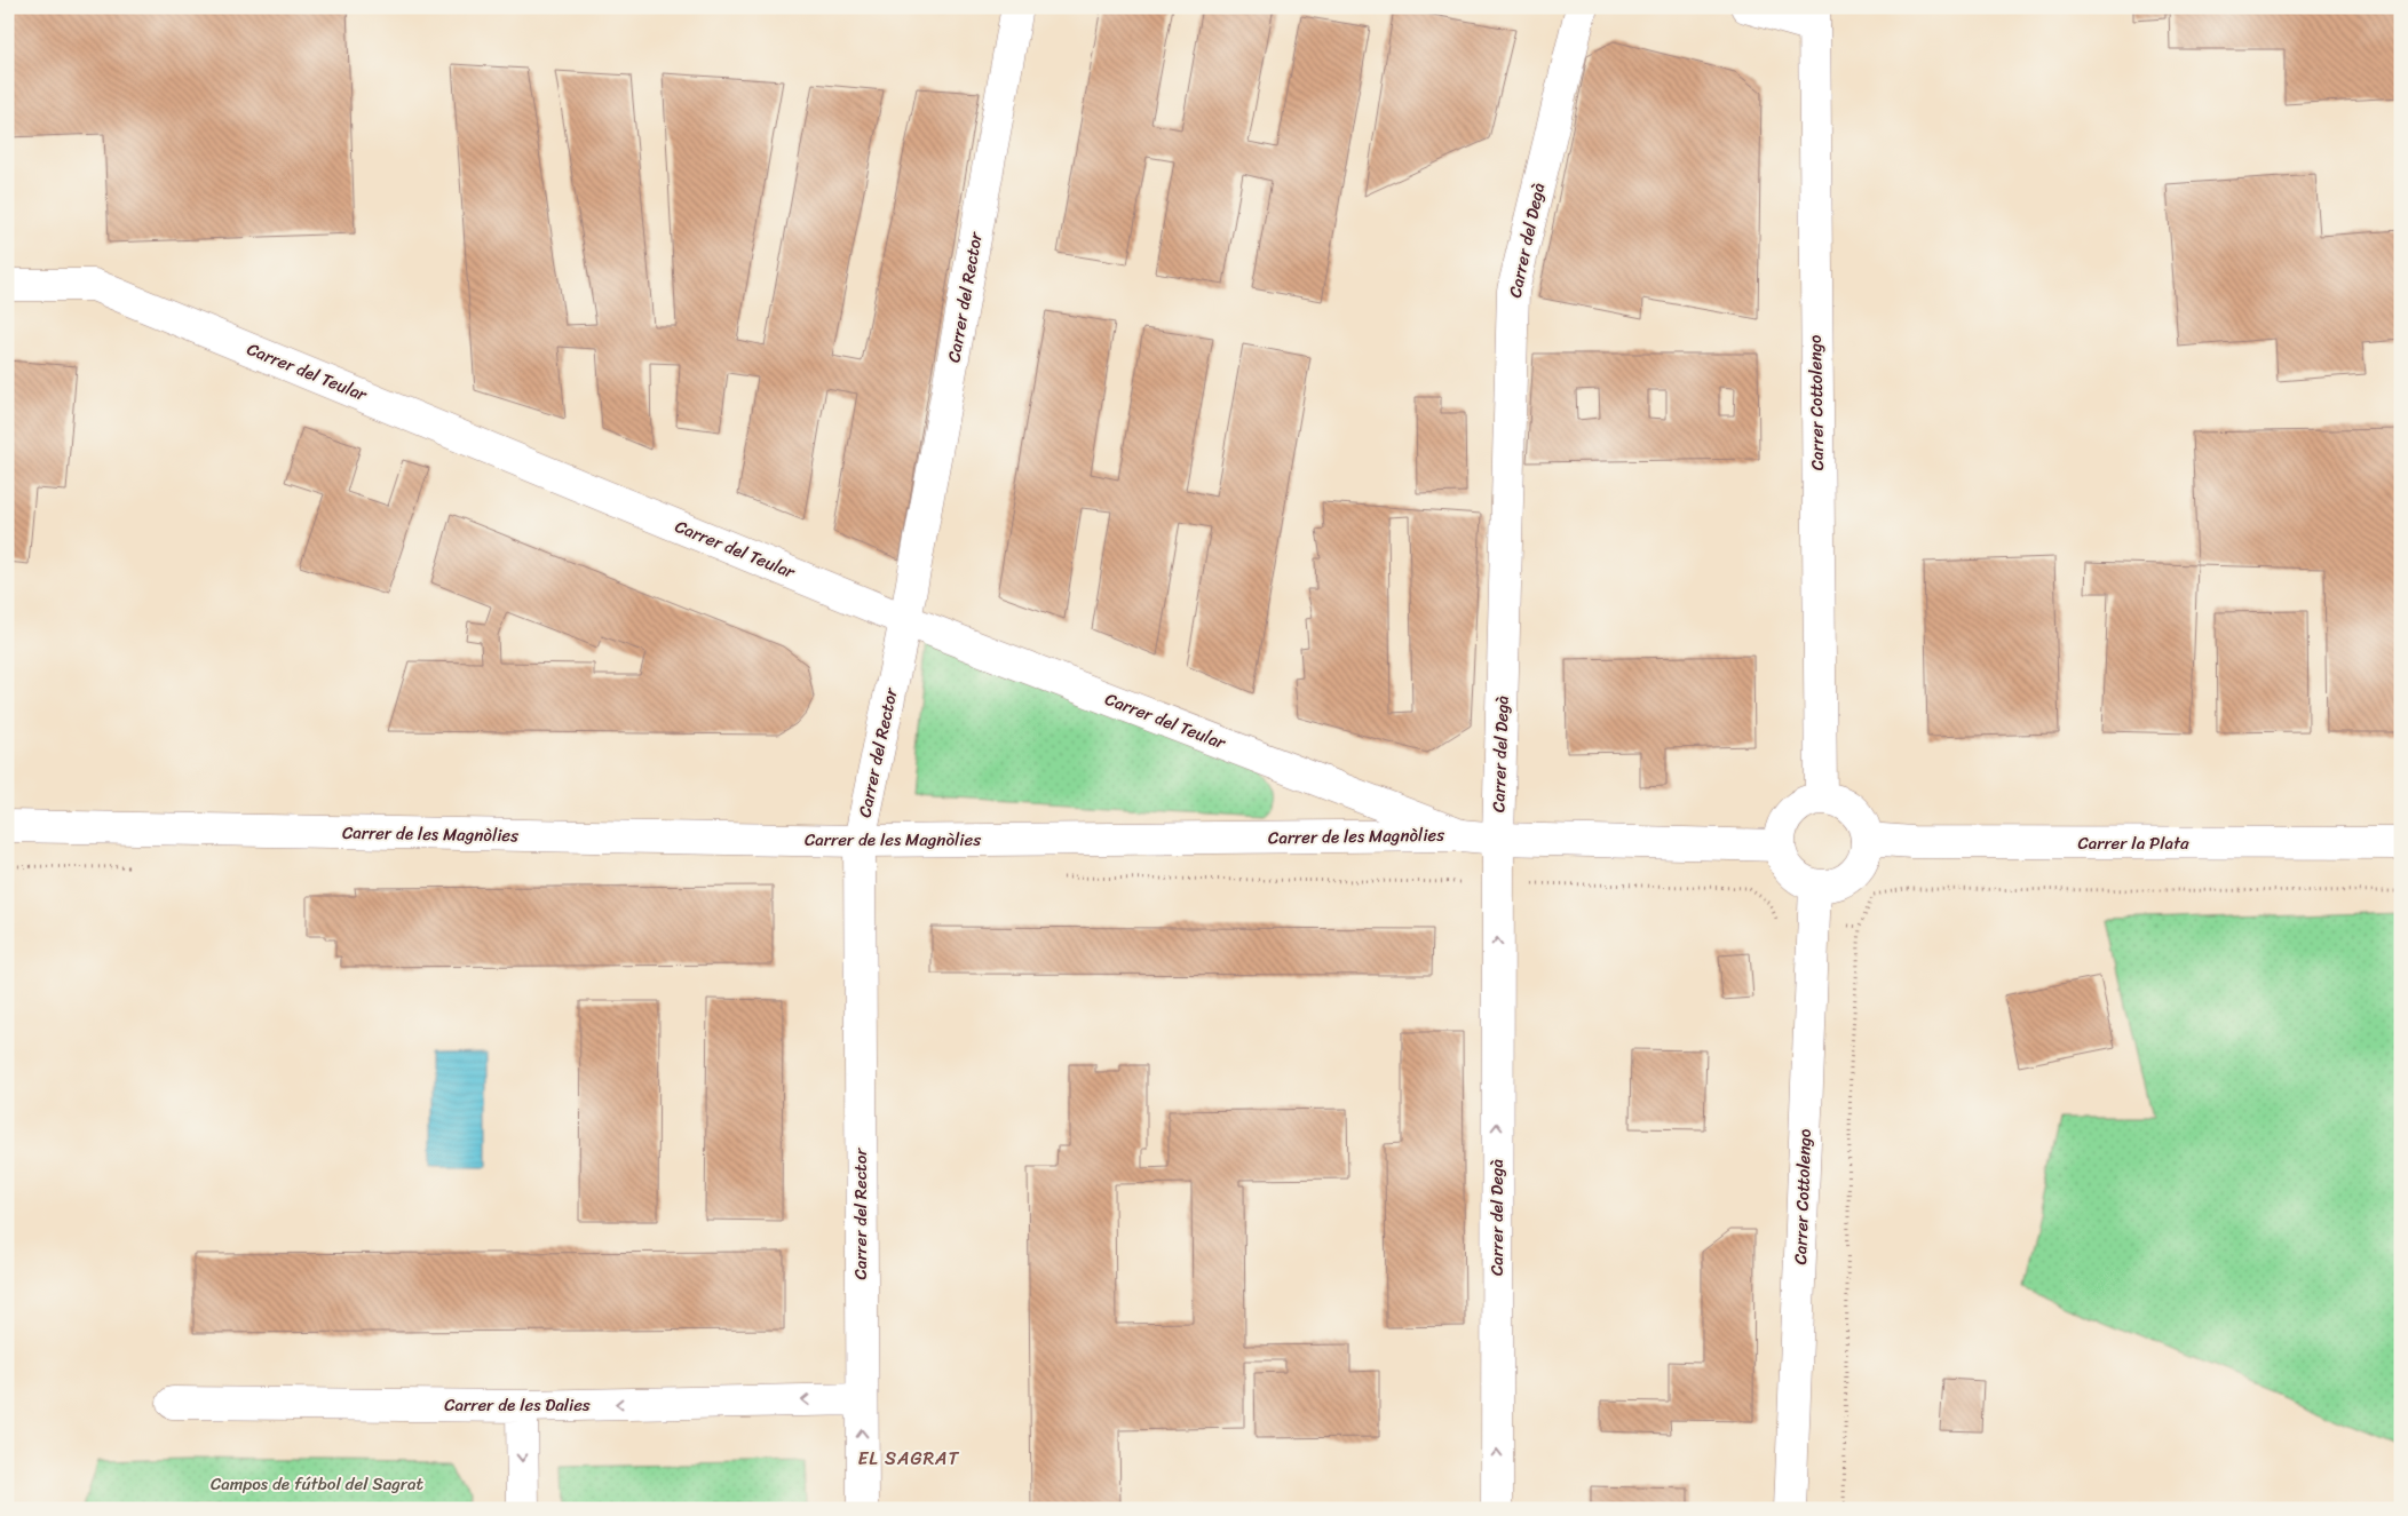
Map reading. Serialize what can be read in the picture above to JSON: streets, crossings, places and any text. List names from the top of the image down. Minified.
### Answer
{"streets":{"street":["Carrer del Degà","Carrer del Rector","Carrer del Teular","Carrer Cottolengo","Carrer de les Magnòlies","Carrer la Plata","Carrer de les Dalies"]},"crossings":[["Carrer del Degà","Carrer de les Magnòlies"],["Carrer del Rector","Carrer del Teular"],["Carrer del Rector","Carrer de les Magnòlies"],["Carrer del Rector","Carrer de les Dalies"],["Carrer del Teular","Carrer de les Magnòlies"],["Carrer Cottolengo","Carrer de les Magnòlies"],["Carrer Cottolengo","Carrer la Plata"],["Carrer de les Magnòlies","Carrer la Plata"]],"one_way":["Carrer del Degà","Carrer de les Dalies"],"districts":["EL SAGRAT"],"parks":["Campos de fútbol del Sagrat"]}
